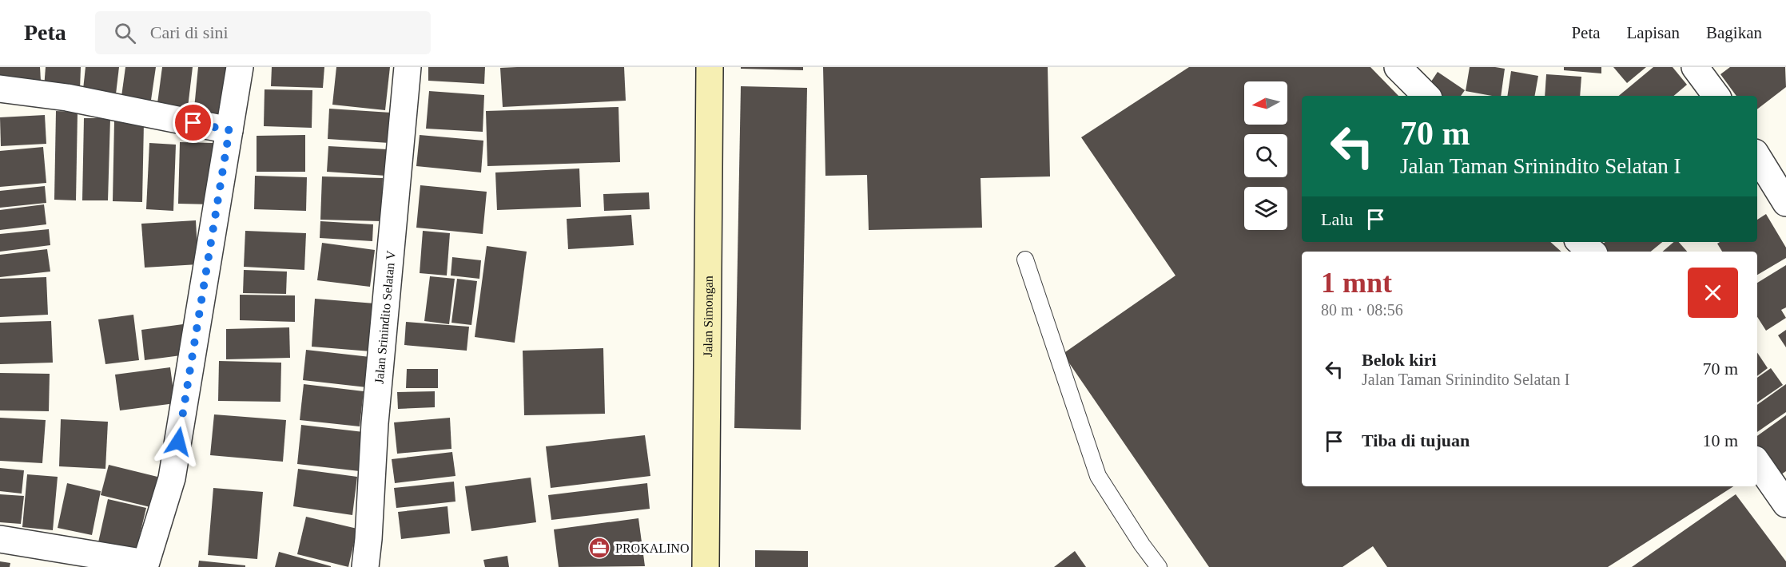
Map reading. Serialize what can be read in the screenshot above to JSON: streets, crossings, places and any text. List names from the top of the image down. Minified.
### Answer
{"streets":{"main road":["Jalan Simongan"],"street":["Jalan Srinindito Selatan V"]},"places":{"office":["PROKALINO"]},"north":"left","page":{"header":"Peta","search":"Cari di sini","nav":["Peta","Lapisan","Bagikan"],"turn":["70 m","Jalan Taman Srinindito Selatan I"],"then":"Lalu","heading":["1 mnt","80 m · 08:56"],"list":[{"name":"Belok kiri","note":"Jalan Taman Srinindito Selatan I","value":"70 m"},{"name":"Tiba di tujuan","value":"10 m"}]}}
